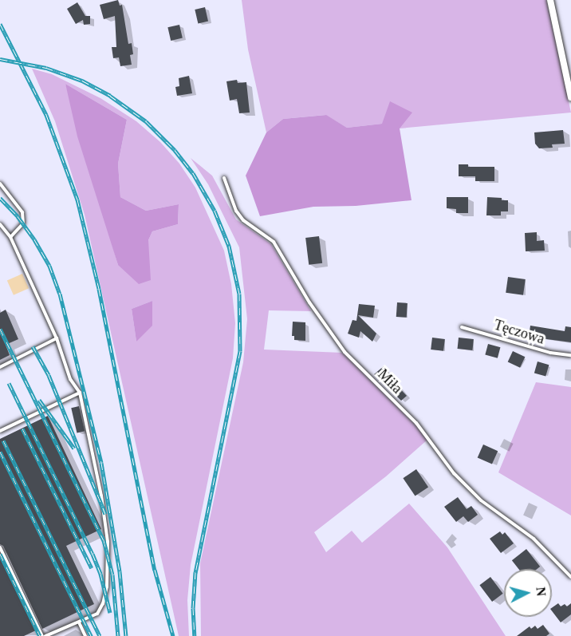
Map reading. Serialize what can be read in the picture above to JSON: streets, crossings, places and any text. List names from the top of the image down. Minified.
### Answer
{"streets":{"lane":["Tęczowa","Miła"]},"north":"right"}
